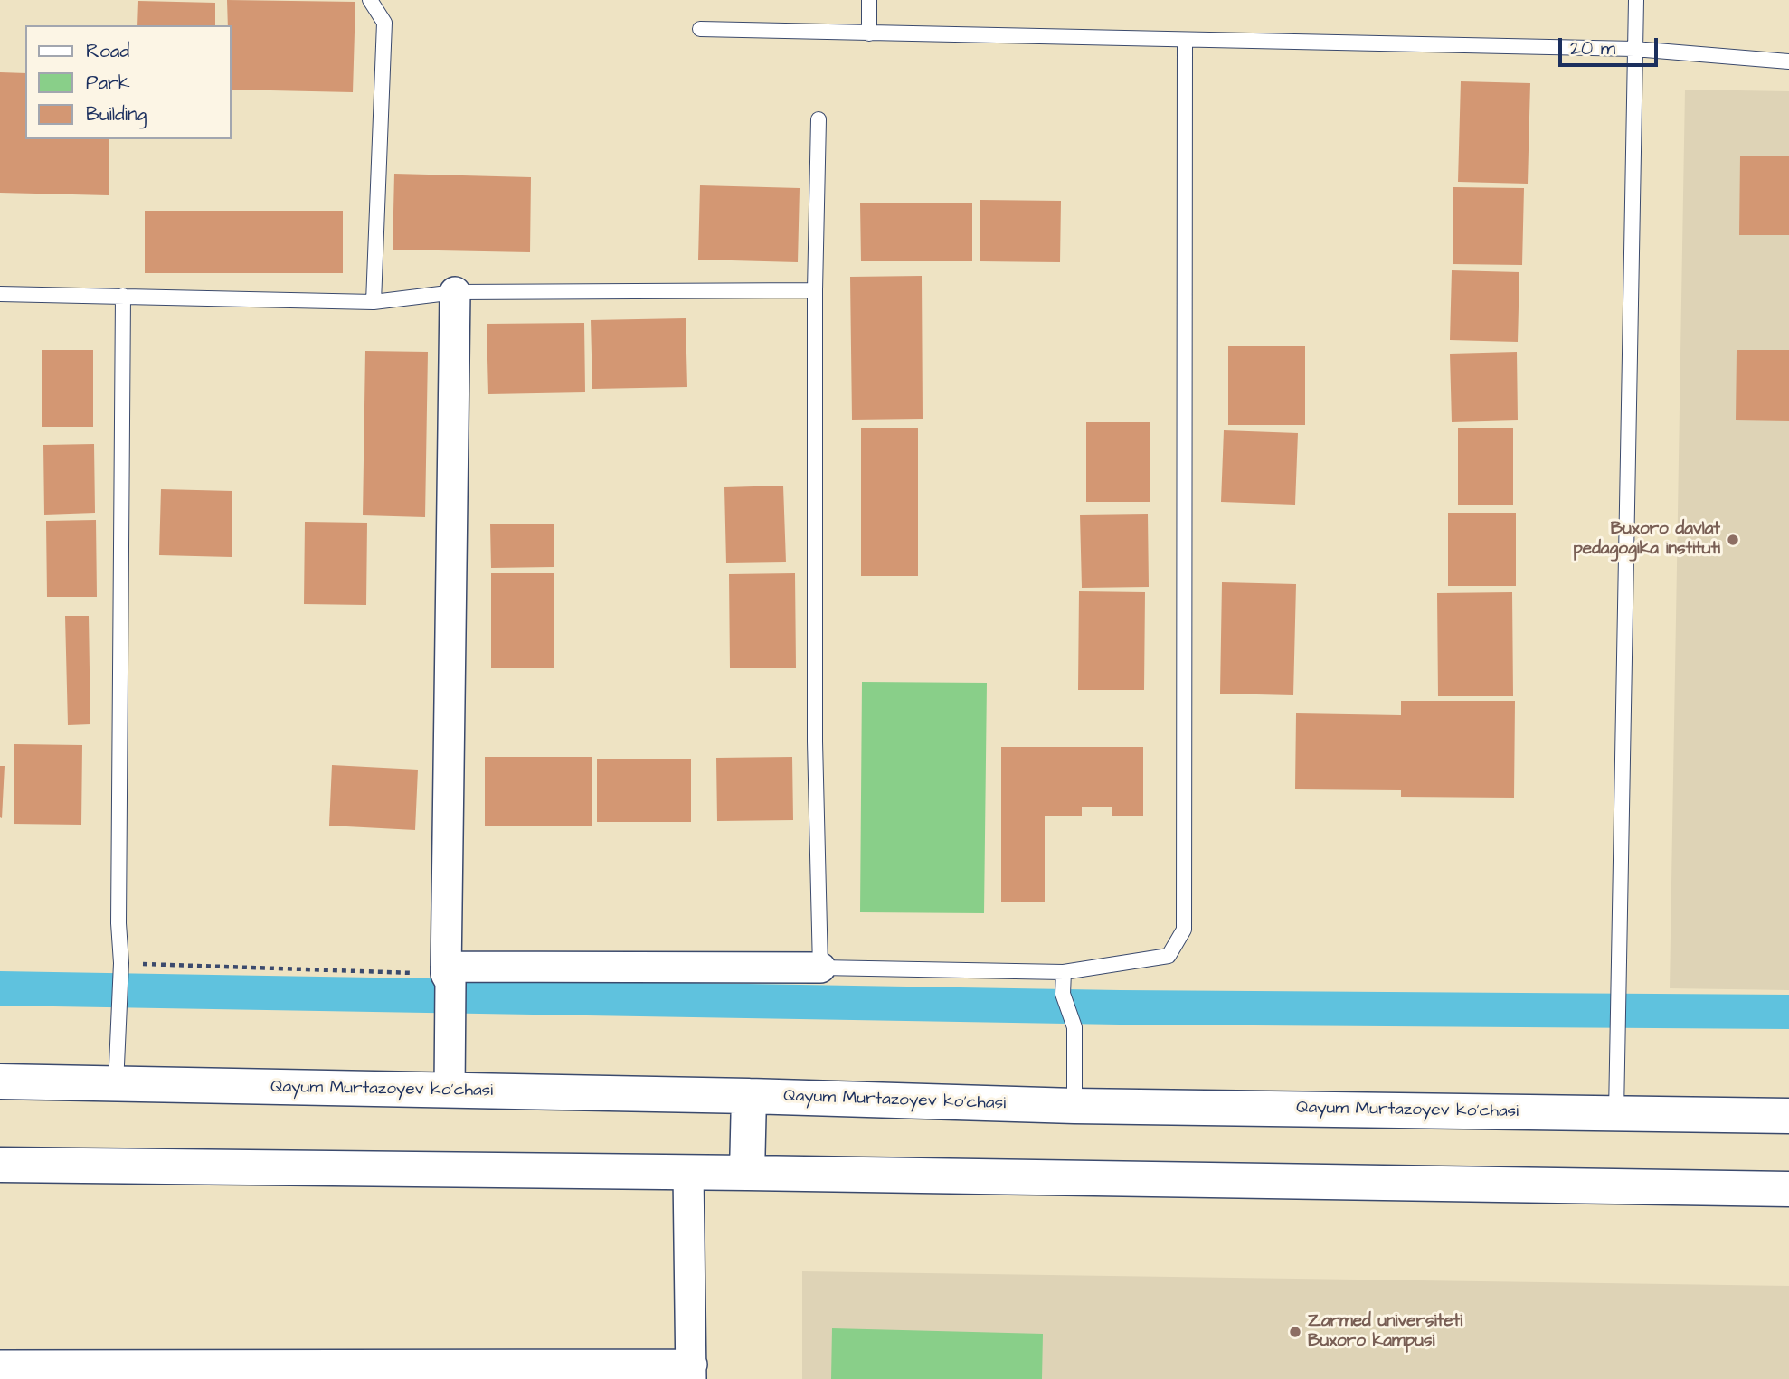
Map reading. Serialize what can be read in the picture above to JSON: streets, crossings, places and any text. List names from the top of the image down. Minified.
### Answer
{"streets":{"street":["Qayum Murtazoyev ko'chasi"]},"places":["Buxoro davlat pedagogika instituti","Zarmed universiteti Buxoro kampusi"],"legend":["Road","Park","Building"],"scale_bar":"20 m"}
